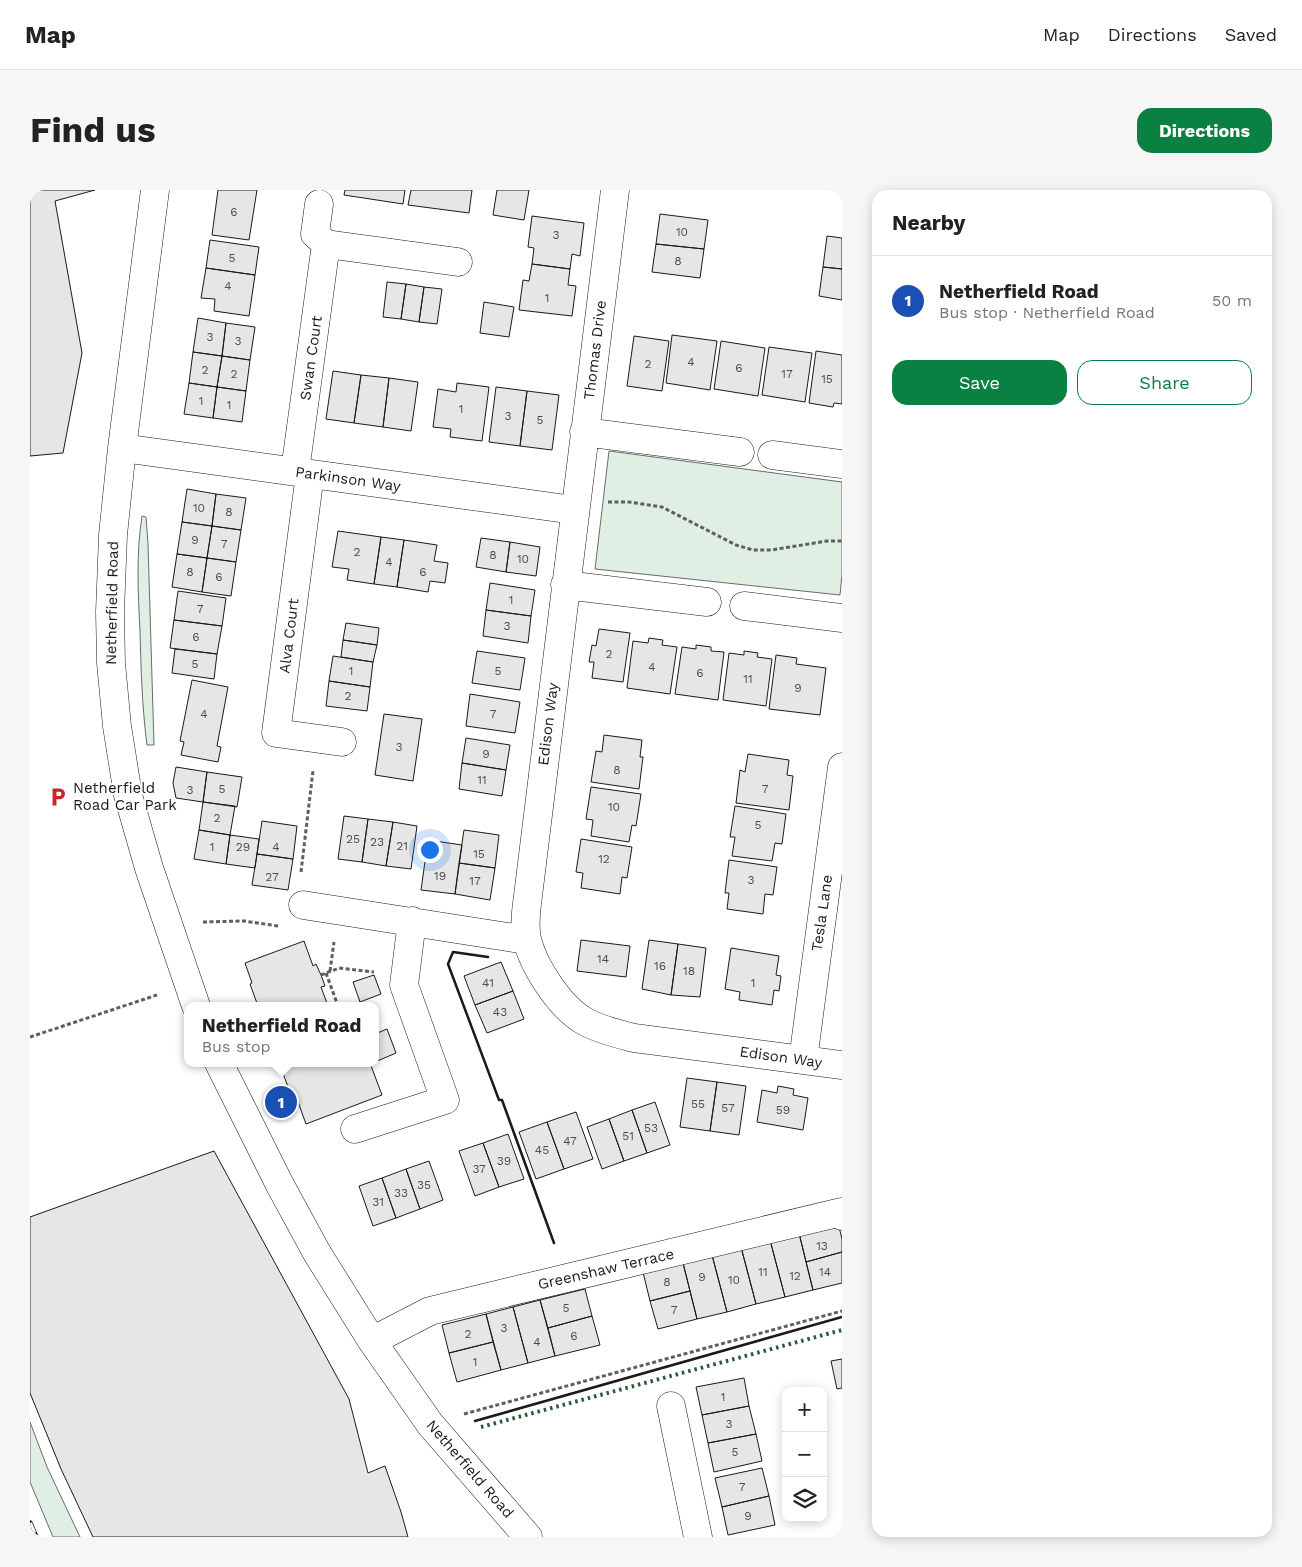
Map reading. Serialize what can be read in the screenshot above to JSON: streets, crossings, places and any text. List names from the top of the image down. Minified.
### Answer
{"streets":{"street":["Thomas Drive","Swan Court","Parkinson Way","Netherfield Road","Alva Court","Edison Way","Tesla Lane","Greenshaw Terrace"]},"crossings":[["Thomas Drive","Parkinson Way"],["Thomas Drive","Edison Way"],["Swan Court","Parkinson Way"],["Swan Court","Alva Court"],["Parkinson Way","Netherfield Road"],["Parkinson Way","Alva Court"],["Parkinson Way","Edison Way"],["Netherfield Road","Greenshaw Terrace"],["Edison Way","Tesla Lane"]],"places":{"parking":["Netherfield Road Car Park"]},"house_numbers":["6","10","3","5","8","4","1","3","3","4","2","6","2","2","17","15","1","1","1","3","5","10","8","9","7","2","8","10","4","8","6","6","1","7","3","6","2","5","4","1","5","6","11","9","2","4","7","3","9","8","11","5","7","3","10","2","5","25","23","21","1","29","4","15","12","19","27","3","17","14","16","18","41","1","43","55","57","59","53","51","47","45","39","37","35","33","31","13","11","14","12","9","10","8","5","7","3","2","6","4","1","1","3","5","7","9"],"page":{"header":"Map","nav":["Map","Directions","Saved"],"buttons":["Directions",["Save","Share"]],"title":"Find us","heading":"Nearby","list":[{"mark":"1","name":"Netherfield Road","note":"Bus stop · Netherfield Road","value":"50 m"}],"popup":["Netherfield Road","Bus stop"],"pins":"1","map_buttons":["+","−"]}}
